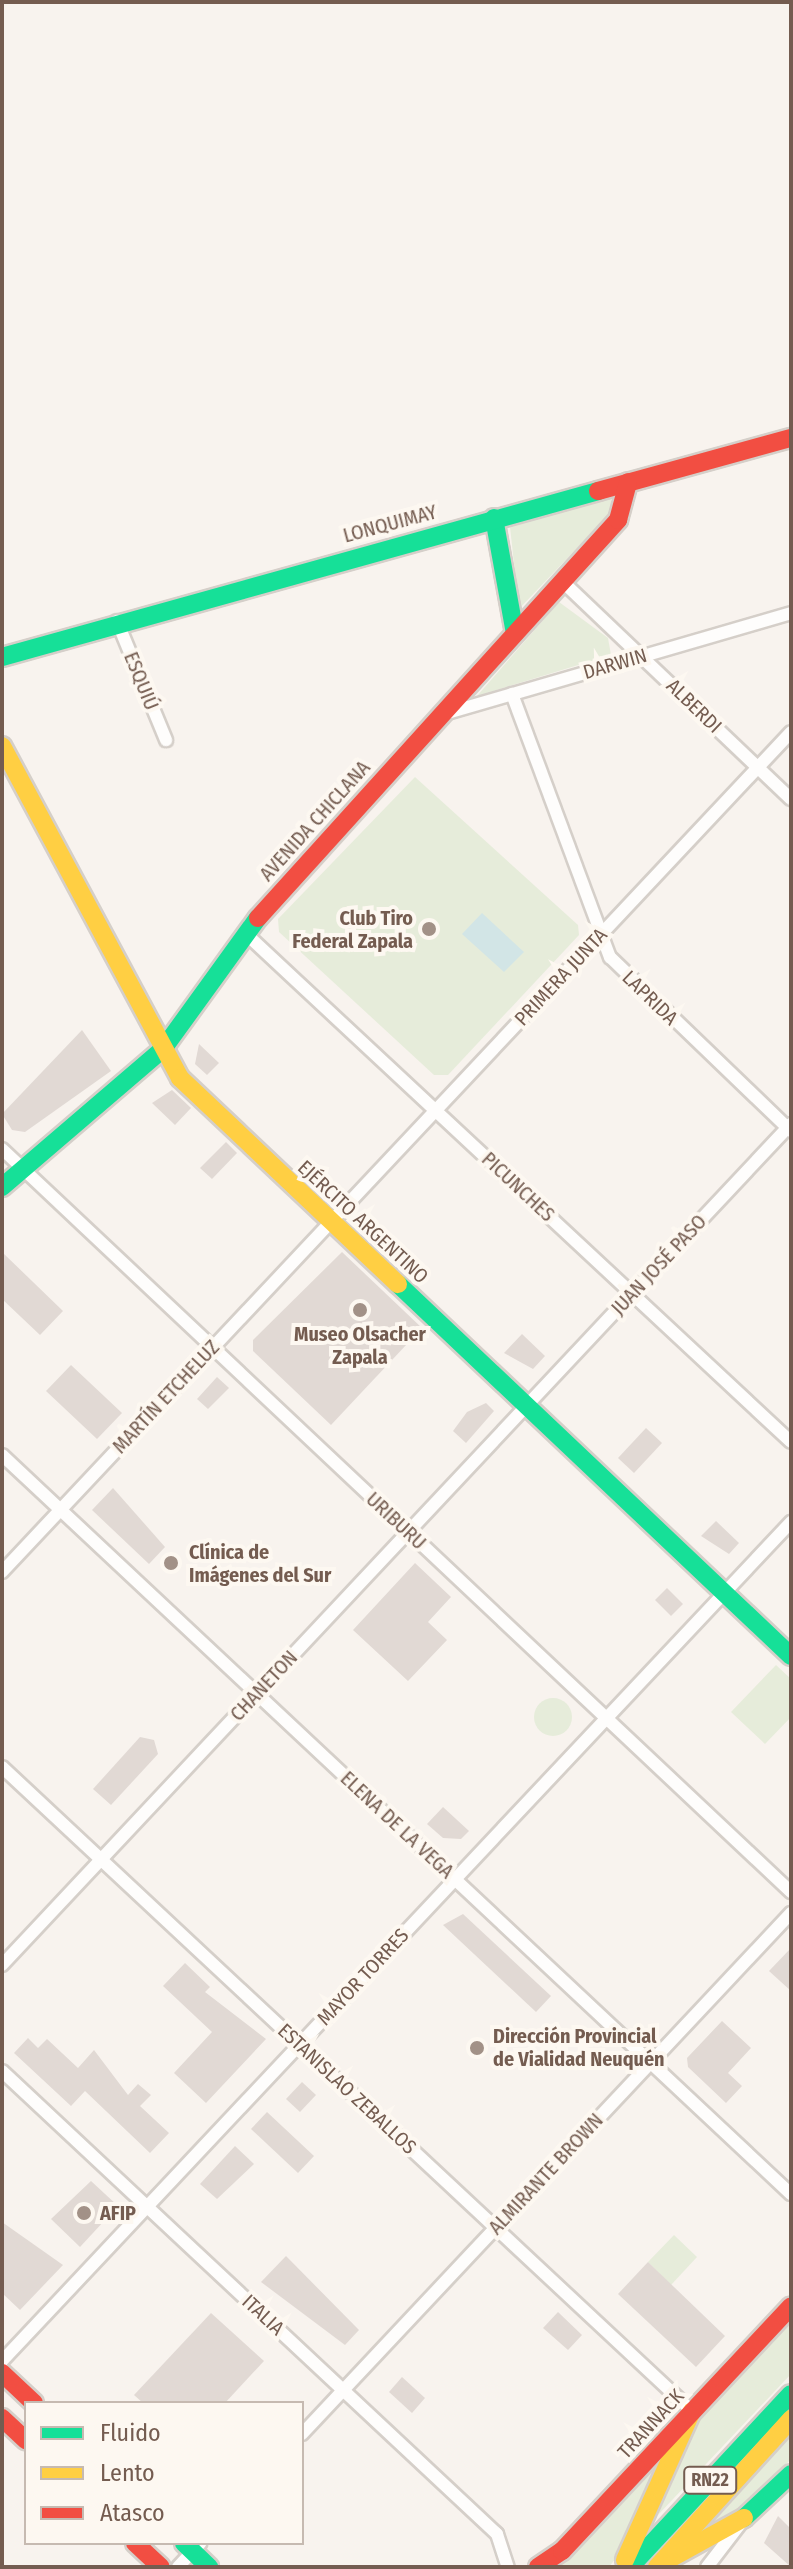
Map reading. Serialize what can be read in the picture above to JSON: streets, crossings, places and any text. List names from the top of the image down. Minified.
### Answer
{"streets":{"main road":["LONQUIMAY","AVENIDA CHICLANA","EJÉRCITO ARGENTINO","TRANNACK","RN22"],"street":["DARWIN","ESQUIÚ","ALBERDI","PRIMERA JUNTA","LAPRIDA","PICUNCHES","JUAN JOSÉ PASO","MARTÍN ETCHELUZ","URIBURU","CHANETON","ELENA DE LA VEGA","MAYOR TORRES","ESTANISLAO ZEBALLOS","ALMIRANTE BROWN","ITALIA"]},"crossings":[["LONQUIMAY","ESQUIÚ"],["LONQUIMAY","AVENIDA CHICLANA"],["DARWIN","ALBERDI"],["DARWIN","AVENIDA CHICLANA"],["DARWIN","LAPRIDA"],["ALBERDI","AVENIDA CHICLANA"],["ALBERDI","PRIMERA JUNTA"],["AVENIDA CHICLANA","PICUNCHES"],["AVENIDA CHICLANA","EJÉRCITO ARGENTINO"],["AVENIDA CHICLANA","URIBURU"],["PRIMERA JUNTA","LAPRIDA"],["PRIMERA JUNTA","PICUNCHES"],["PRIMERA JUNTA","EJÉRCITO ARGENTINO"],["PRIMERA JUNTA","MARTÍN ETCHELUZ"],["LAPRIDA","JUAN JOSÉ PASO"],["PICUNCHES","JUAN JOSÉ PASO"],["EJÉRCITO ARGENTINO","JUAN JOSÉ PASO"],["EJÉRCITO ARGENTINO","MARTÍN ETCHELUZ"],["EJÉRCITO ARGENTINO","CHANETON"],["EJÉRCITO ARGENTINO","MAYOR TORRES"],["JUAN JOSÉ PASO","CHANETON"],["MARTÍN ETCHELUZ","URIBURU"],["MARTÍN ETCHELUZ","ELENA DE LA VEGA"],["URIBURU","CHANETON"],["URIBURU","MAYOR TORRES"],["CHANETON","ELENA DE LA VEGA"],["CHANETON","ESTANISLAO ZEBALLOS"],["ELENA DE LA VEGA","MAYOR TORRES"],["ELENA DE LA VEGA","ALMIRANTE BROWN"],["MAYOR TORRES","ESTANISLAO ZEBALLOS"],["MAYOR TORRES","ITALIA"],["ESTANISLAO ZEBALLOS","ALMIRANTE BROWN"],["ESTANISLAO ZEBALLOS","TRANNACK"],["ALMIRANTE BROWN","ITALIA"]],"places":["Club Tiro Federal Zapala","Museo Olsacher Zapala","Clínica de Imágenes del Sur","Dirección Provincial de Vialidad Neuquén","AFIP"],"legend":["Fluido","Lento","Atasco"]}
